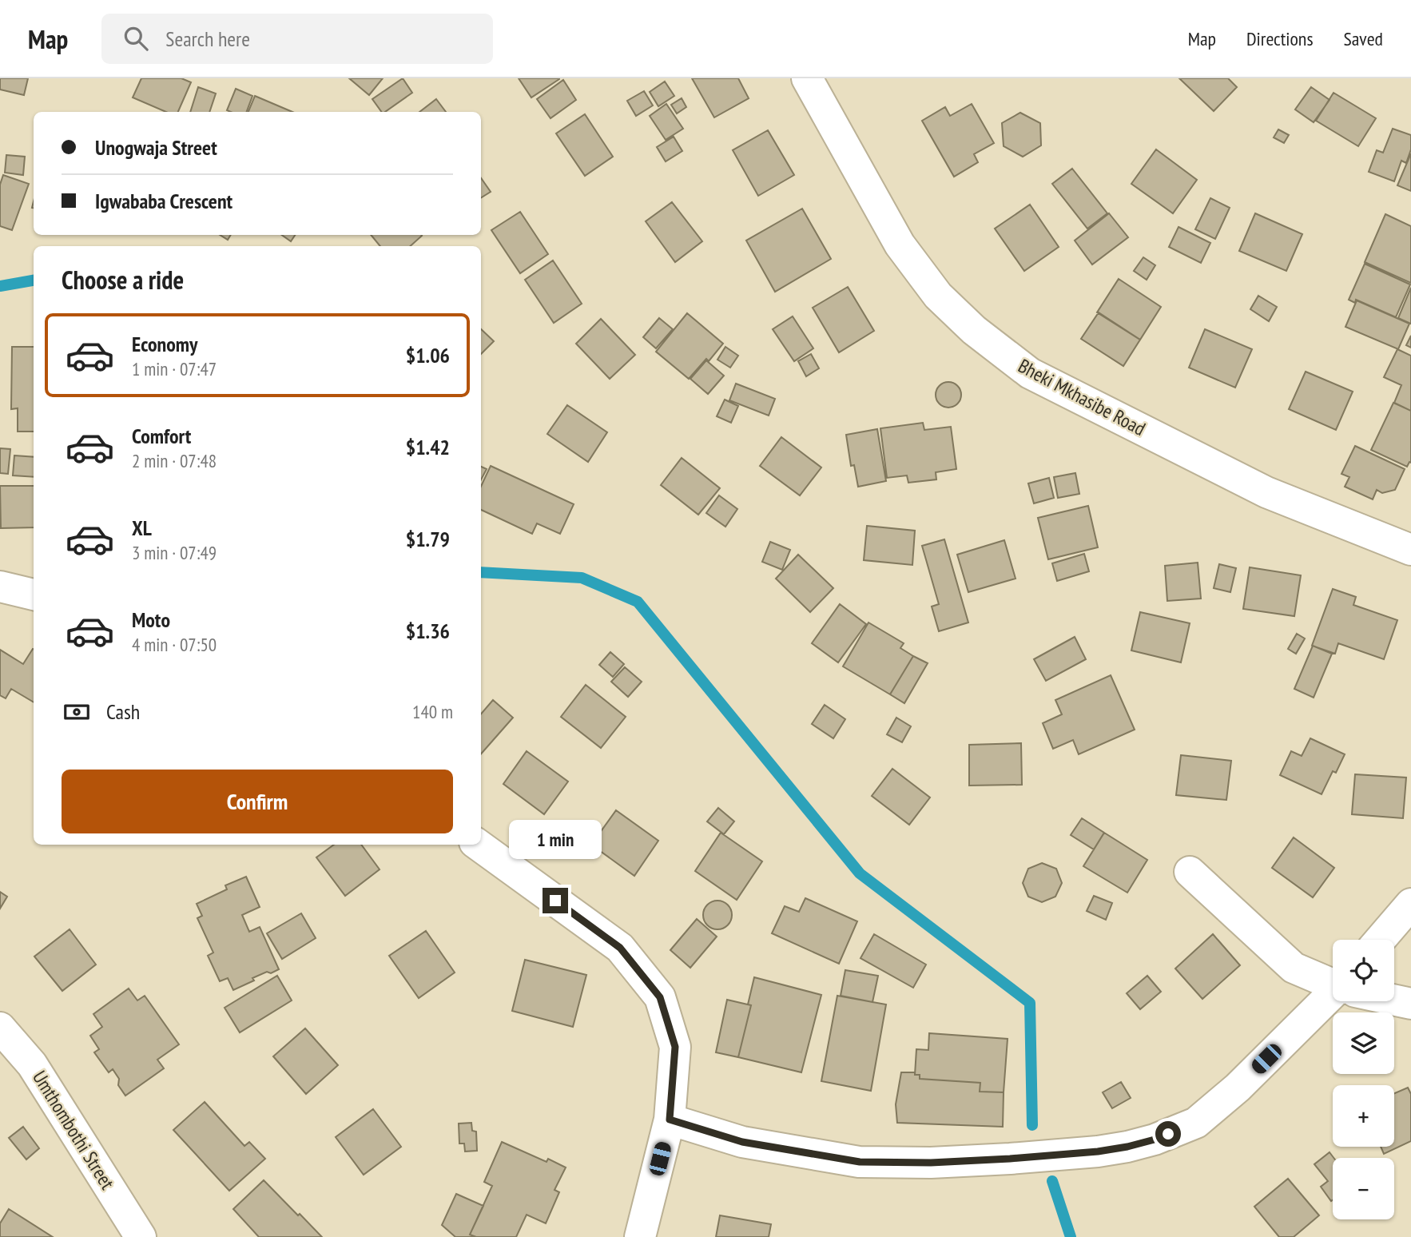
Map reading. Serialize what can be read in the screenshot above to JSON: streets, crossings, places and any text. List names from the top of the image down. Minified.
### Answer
{"streets":{"street":["Bheki Mkhasibe Road","Umthombothi Street"]},"page":{"header":"Map","search":"Search here","nav":["Map","Directions","Saved"],"banner":["Unogwaja Street","Igwababa Crescent"],"heading":"Choose a ride","list":[{"name":"Economy","note":"1 min · 07:47","value":"$1.06"},{"name":"Comfort","note":"2 min · 07:48","value":"$1.42"},{"name":"XL","note":"3 min · 07:49","value":"$1.79"},{"name":"Moto","note":"4 min · 07:50","value":"$1.36"}],"pay":["Cash","140 m"],"buttons":"Confirm","bubble":"1 min","map_buttons":["+","−"]}}
